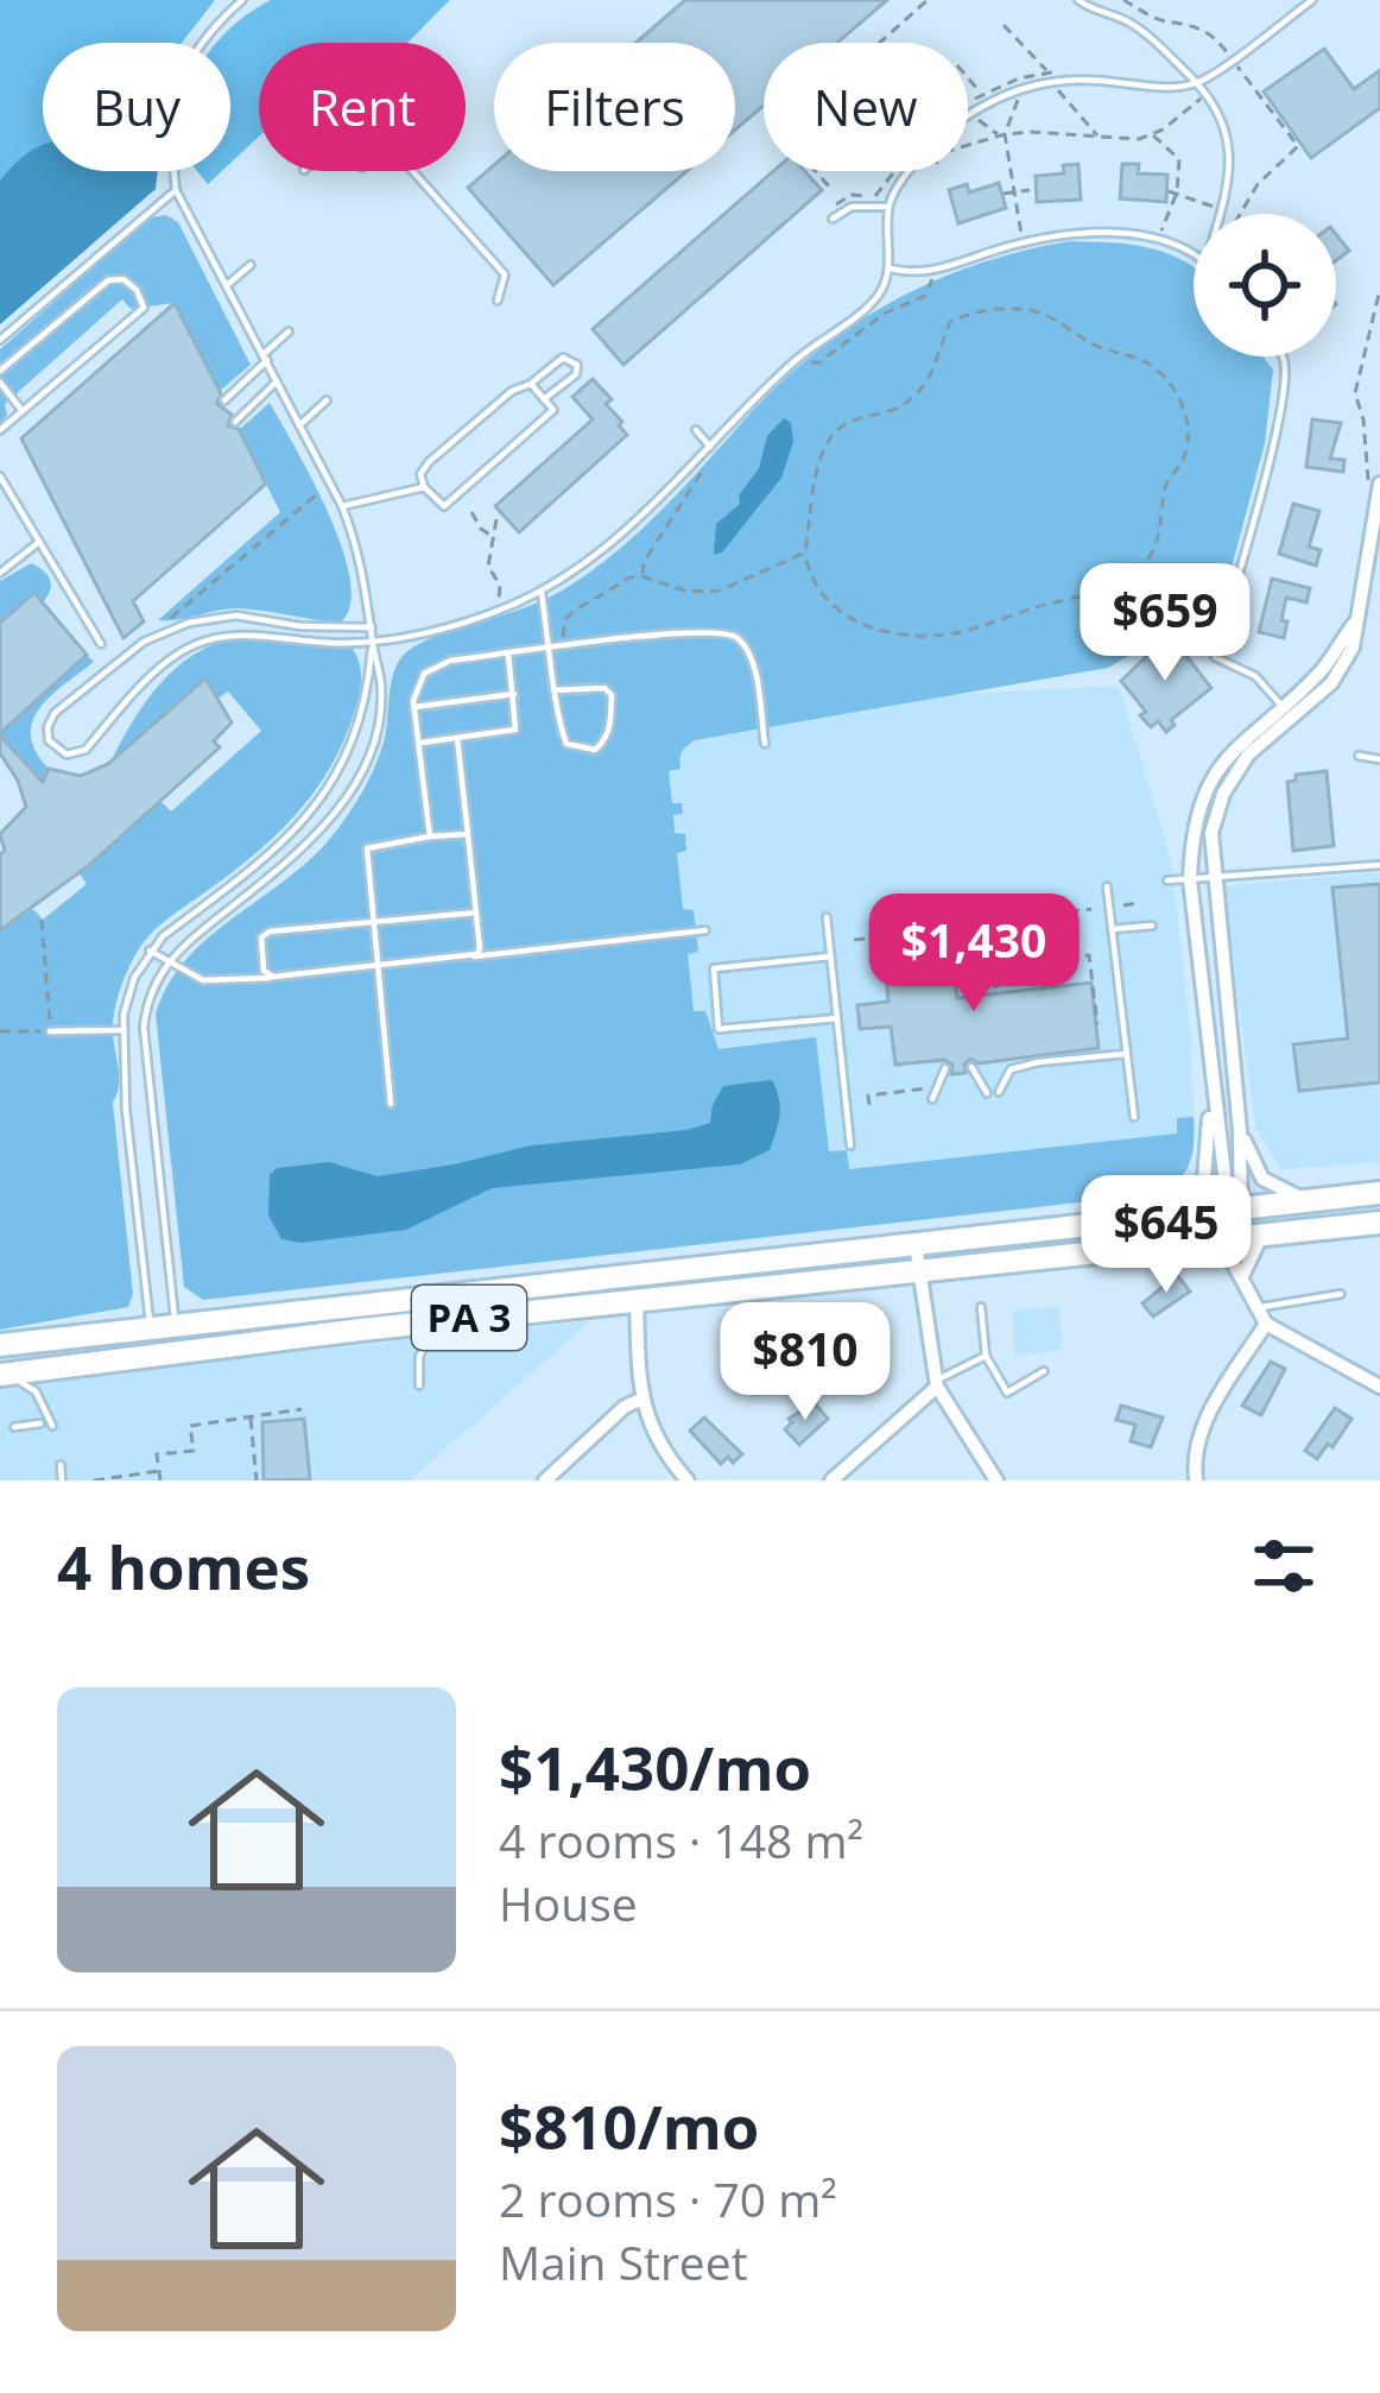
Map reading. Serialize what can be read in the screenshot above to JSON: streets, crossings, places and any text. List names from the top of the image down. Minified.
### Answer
{"streets":{"highway":["PA 3"]},"page":{"chip":["Buy","Rent","Filters","New"],"price":["$659","$1,430","$645","$810"],"heading":"4 homes","list":[{"name":"$1,430/mo","note":"4 rooms · 148 m² · House"},{"name":"$810/mo","note":"2 rooms · 70 m² · Main Street"}]}}
